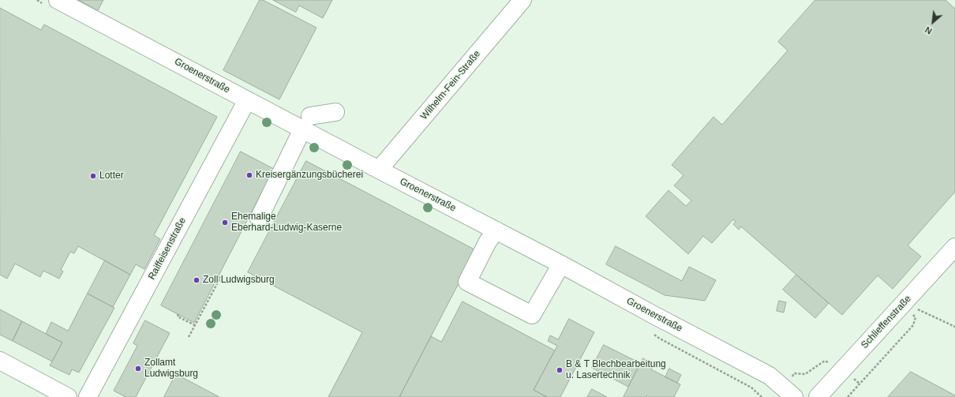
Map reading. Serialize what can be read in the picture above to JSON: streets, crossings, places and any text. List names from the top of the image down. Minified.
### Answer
{"streets":{"street":["Groenerstraße","Wilhelm-Fein-Straße","Raiffeisenstraße","Schlieffenstraße"]},"crossings":[["Groenerstraße","Wilhelm-Fein-Straße"],["Groenerstraße","Raiffeisenstraße"]],"places":["Kreisergänzungsbücherei","Lotter","Ehemalige Eberhard-Ludwig-Kaserne","Zoll Ludwigsburg","Zollamt Ludwigsburg","B & T Blechbearbeitung u. Lasertechnik"],"north":"bottom left"}
